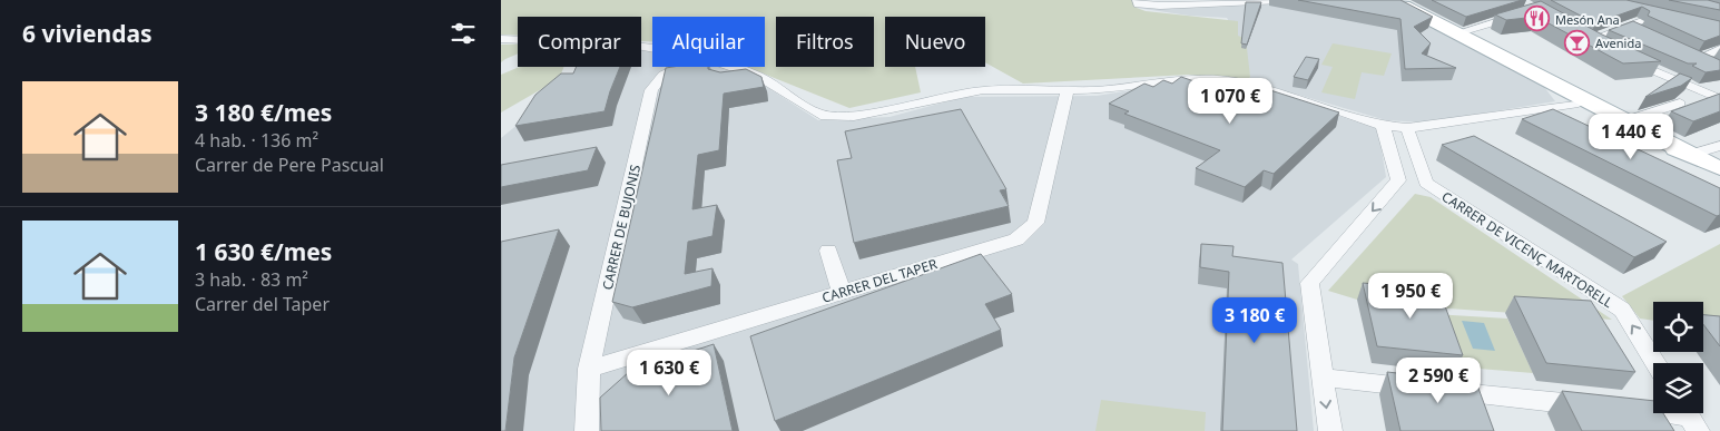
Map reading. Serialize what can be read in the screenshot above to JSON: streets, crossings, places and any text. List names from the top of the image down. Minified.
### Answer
{"streets":{"street":["CARRER DE BUJONIS","CARRER DE VICENÇ MARTORELL","CARRER DEL TAPER"]},"crossings":[["CARRER DE BUJONIS","CARRER DEL TAPER"]],"one_way":["CARRER DE VICENÇ MARTORELL"],"places":{"restaurant":["Mesón Ana"],"bar":["Avenida"]},"page":{"heading":"6 viviendas","chip":["Comprar","Alquilar","Filtros","Nuevo"],"list":[{"name":"3 180 €/mes","note":"4 hab. · 136 m² · Carrer de Pere Pascual"},{"name":"1 630 €/mes","note":"3 hab. · 83 m² · Carrer del Taper"}],"price":["1 070 €","1 440 €","1 950 €","3 180 €","1 630 €","2 590 €"]}}
